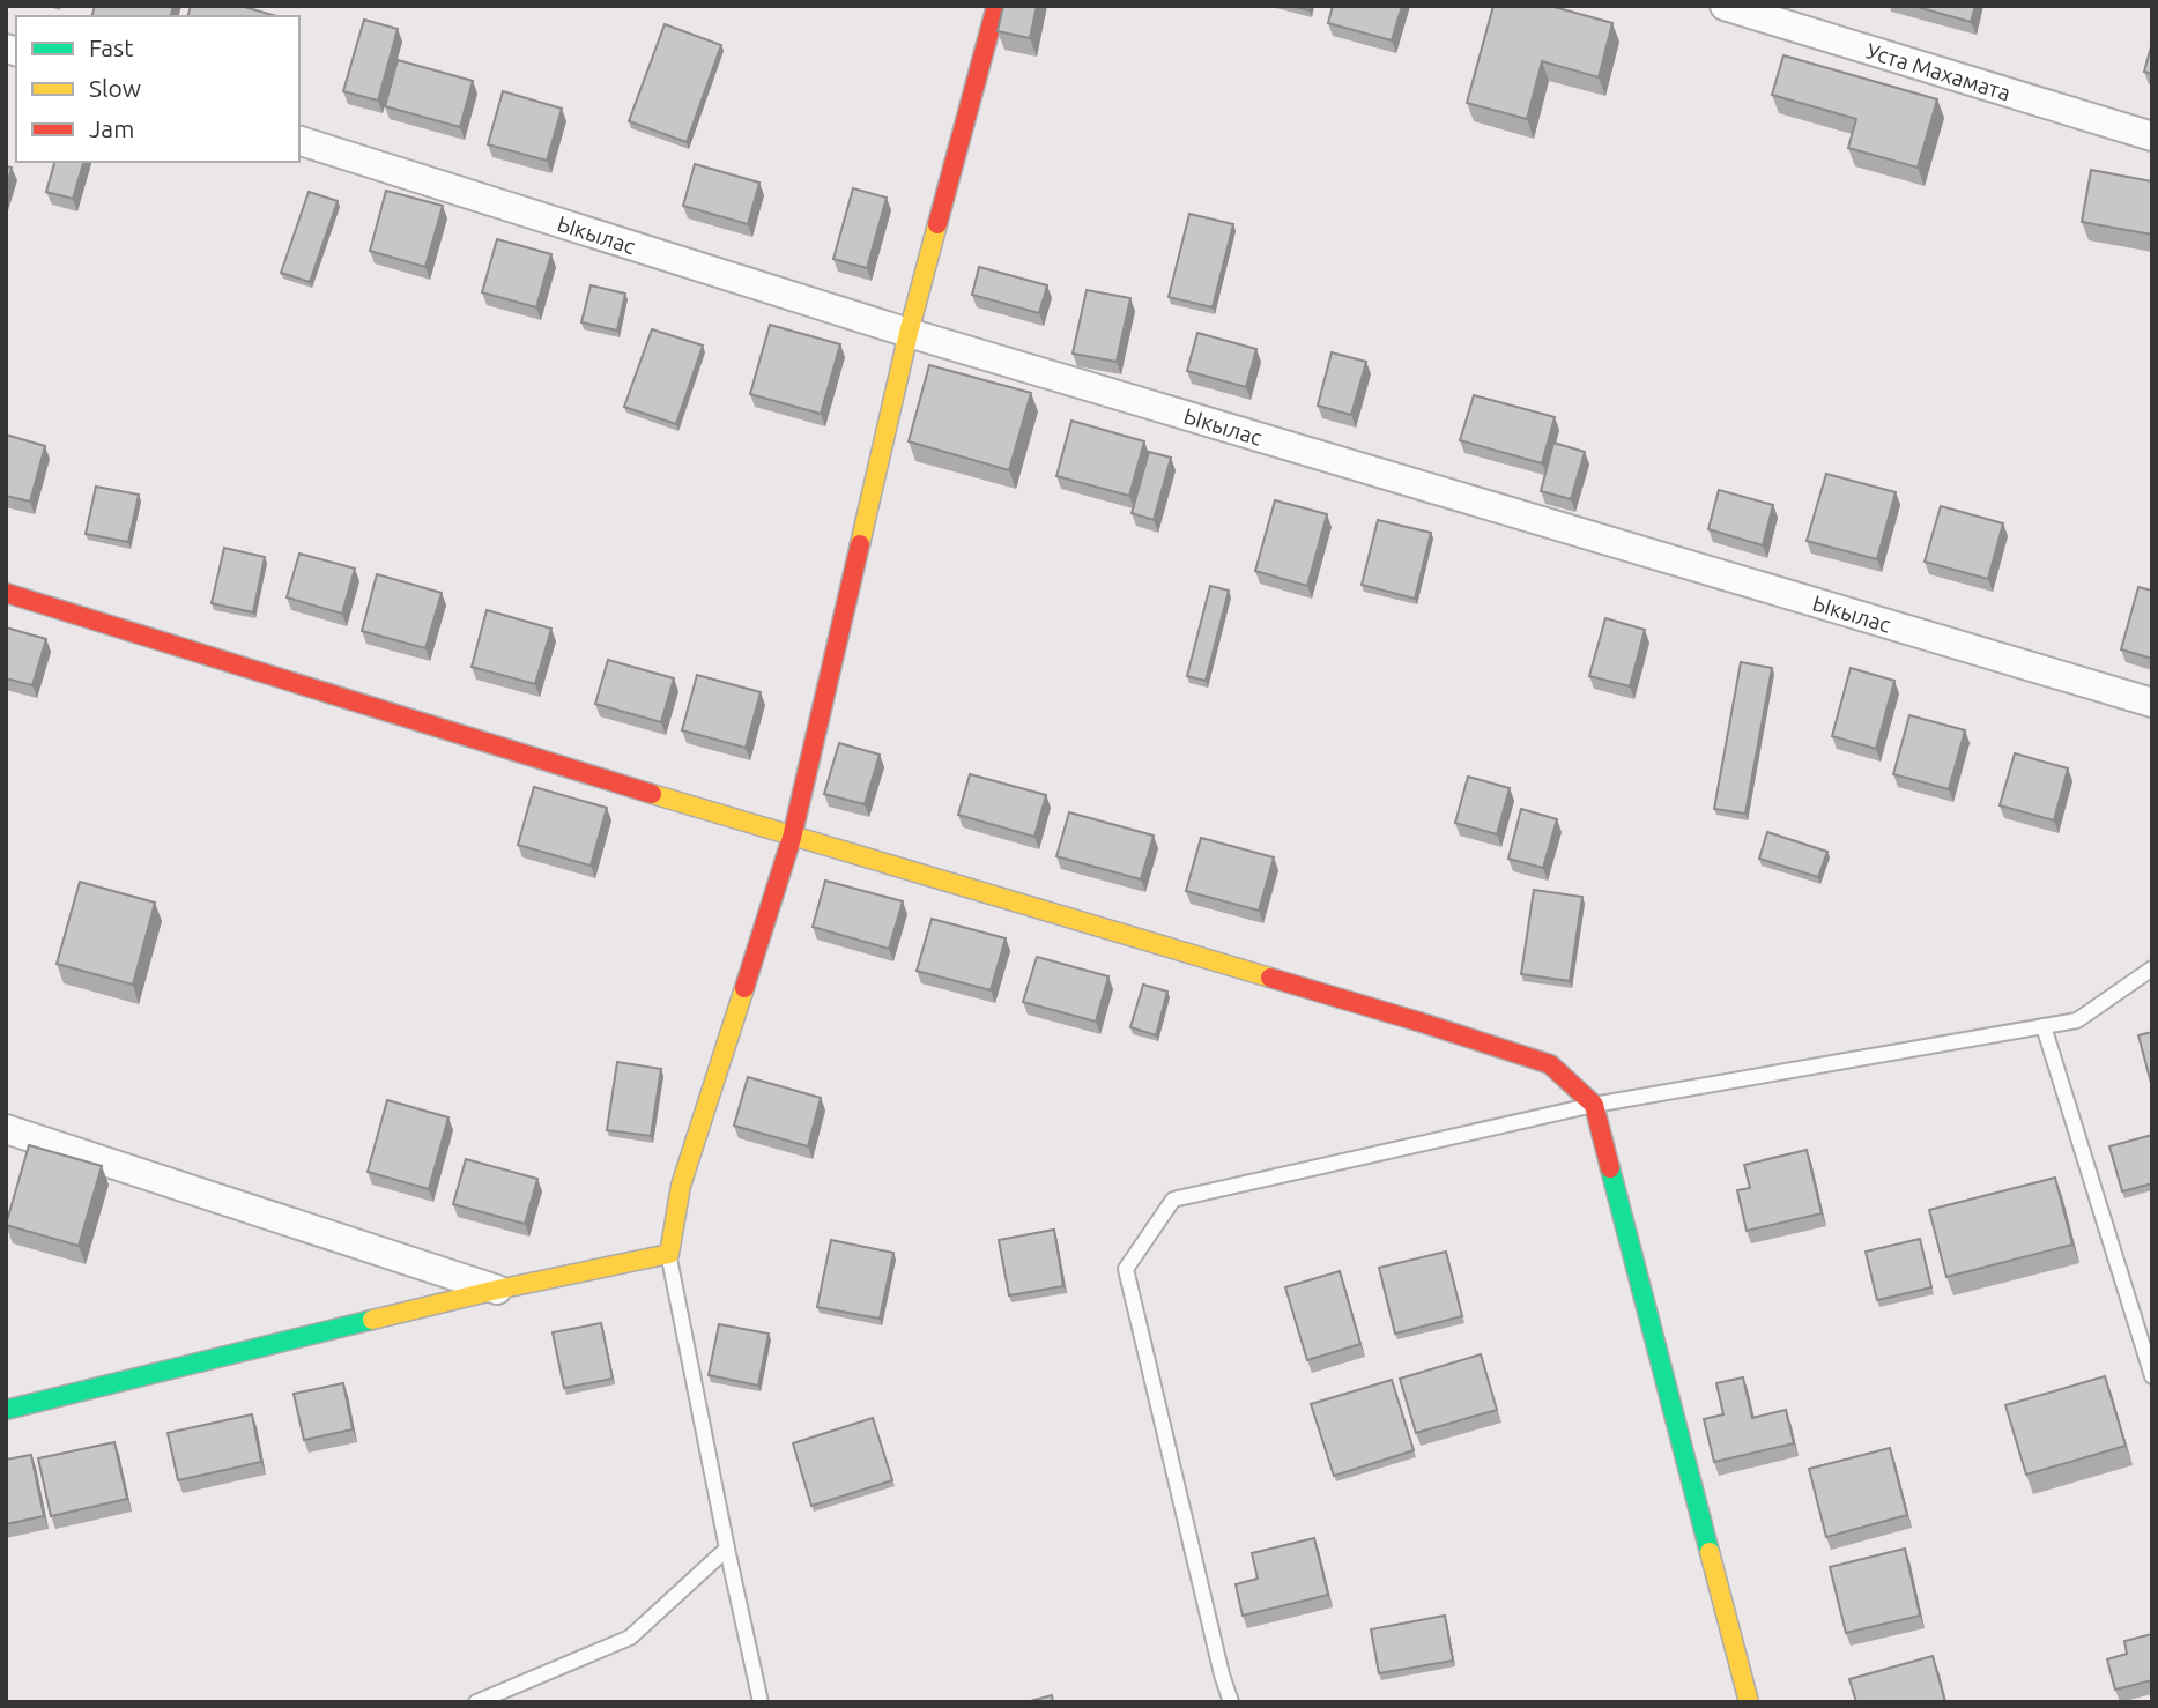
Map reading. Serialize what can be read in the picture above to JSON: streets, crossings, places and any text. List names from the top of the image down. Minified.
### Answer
{"streets":{"street":["Уста Махамата","Ыкылас"]},"legend":["Fast","Slow","Jam"]}
